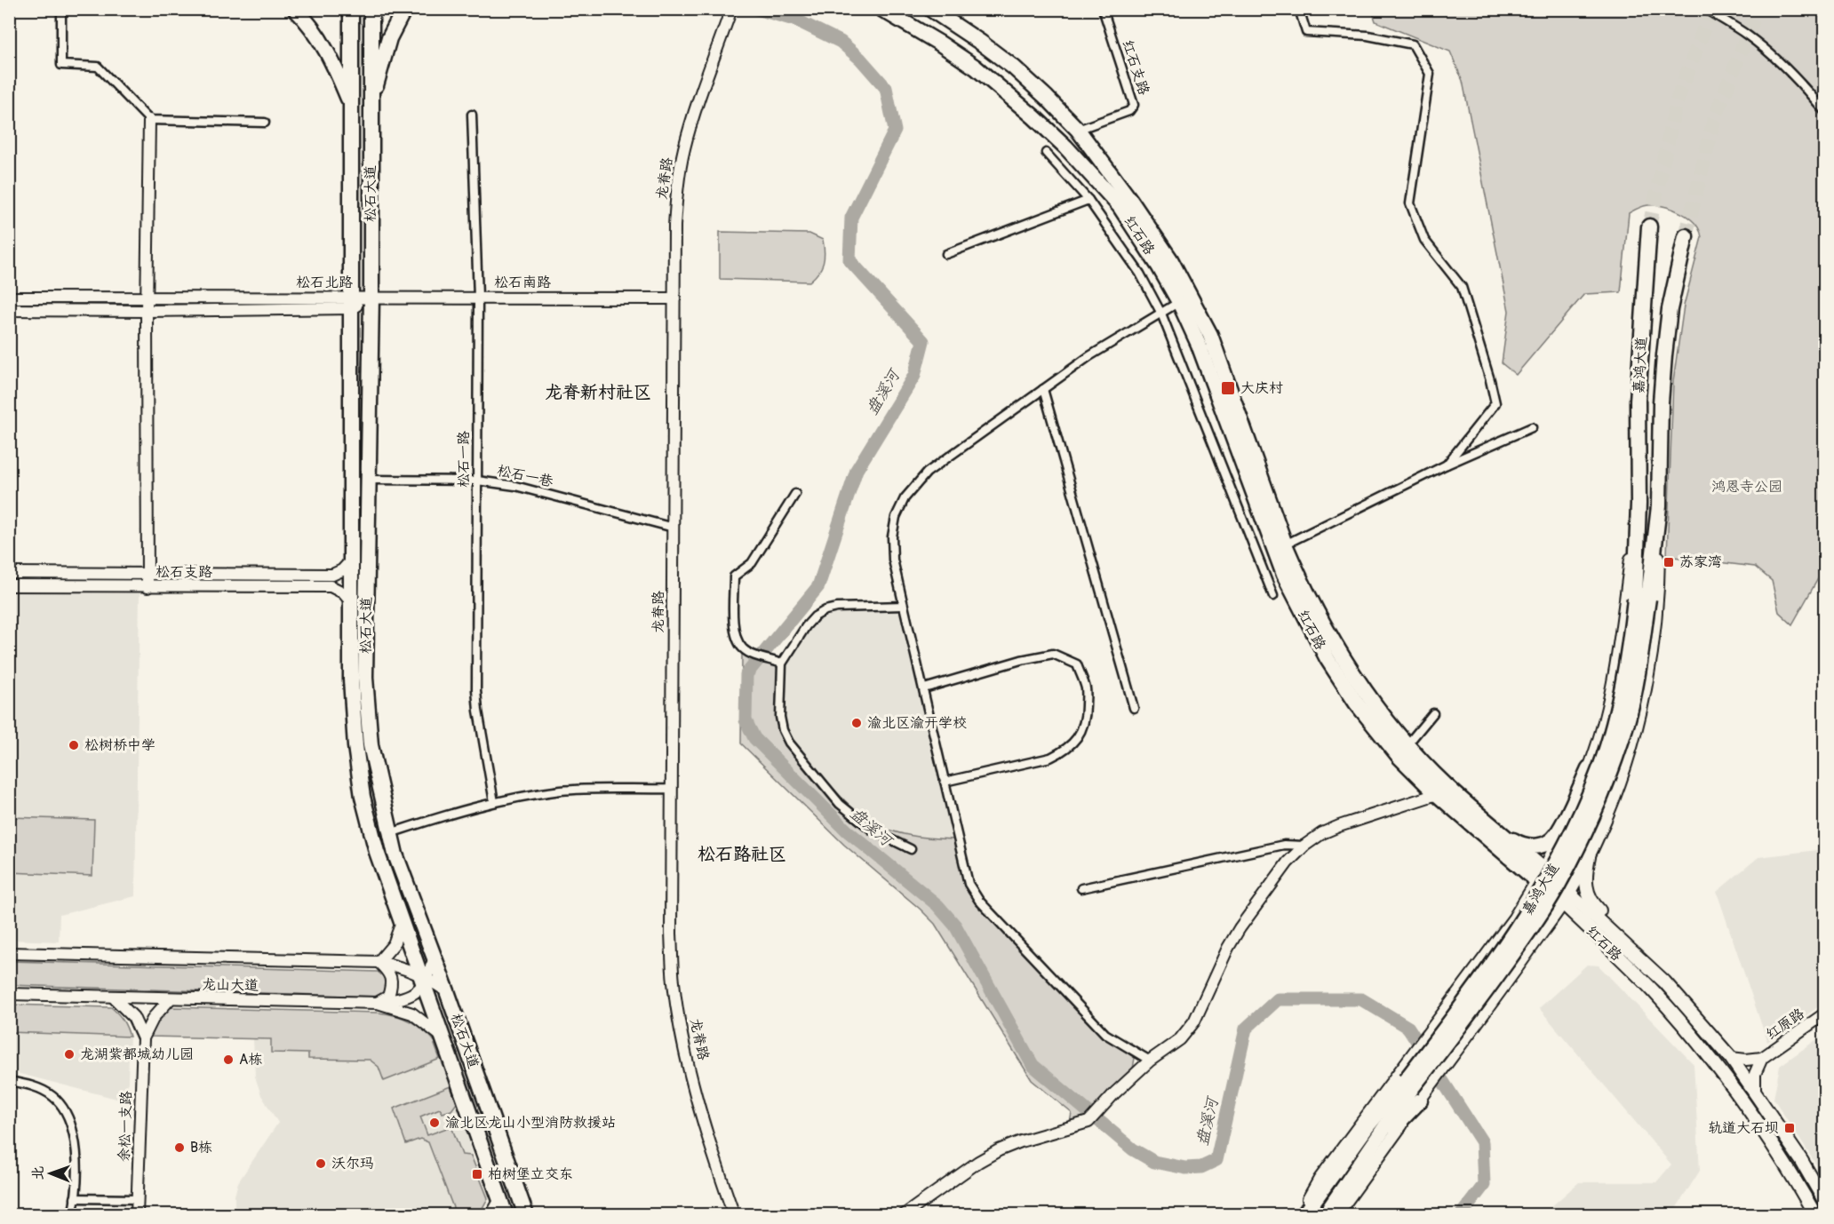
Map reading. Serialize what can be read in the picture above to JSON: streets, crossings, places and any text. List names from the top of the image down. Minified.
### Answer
{"streets":{"highway":["松石大道","红石路","嘉鸿大道"],"street":["红石支路","龙脊路","松石北路","松石南路","松石一路","松石一巷","松石支路","龙山大道","红原路","余松一支路"]},"crossings":[["红石支路","红石路"],["龙脊路","松石南路"],["龙脊路","松石一巷"],["松石大道","松石北路"],["松石大道","松石南路"],["松石大道","松石一巷"],["松石大道","松石支路"],["松石大道","龙山大道"],["红石路","嘉鸿大道"],["松石北路","松石南路"],["松石南路","松石一路"],["松石一路","松石一巷"]],"districts":["龙脊新村社区","松石路社区"],"water":["盘溪河"],"parks":["鸿恩寺公园"],"places":{"transit":["大庆村","苏家湾","轨道大石坝","柏树堡立交东"],"other":["渝北区渝开学校","松树桥中学","龙湖紫都城幼儿园","A栋","渝北区龙山小型消防救援站","B栋","沃尔玛"]},"north":"left"}
